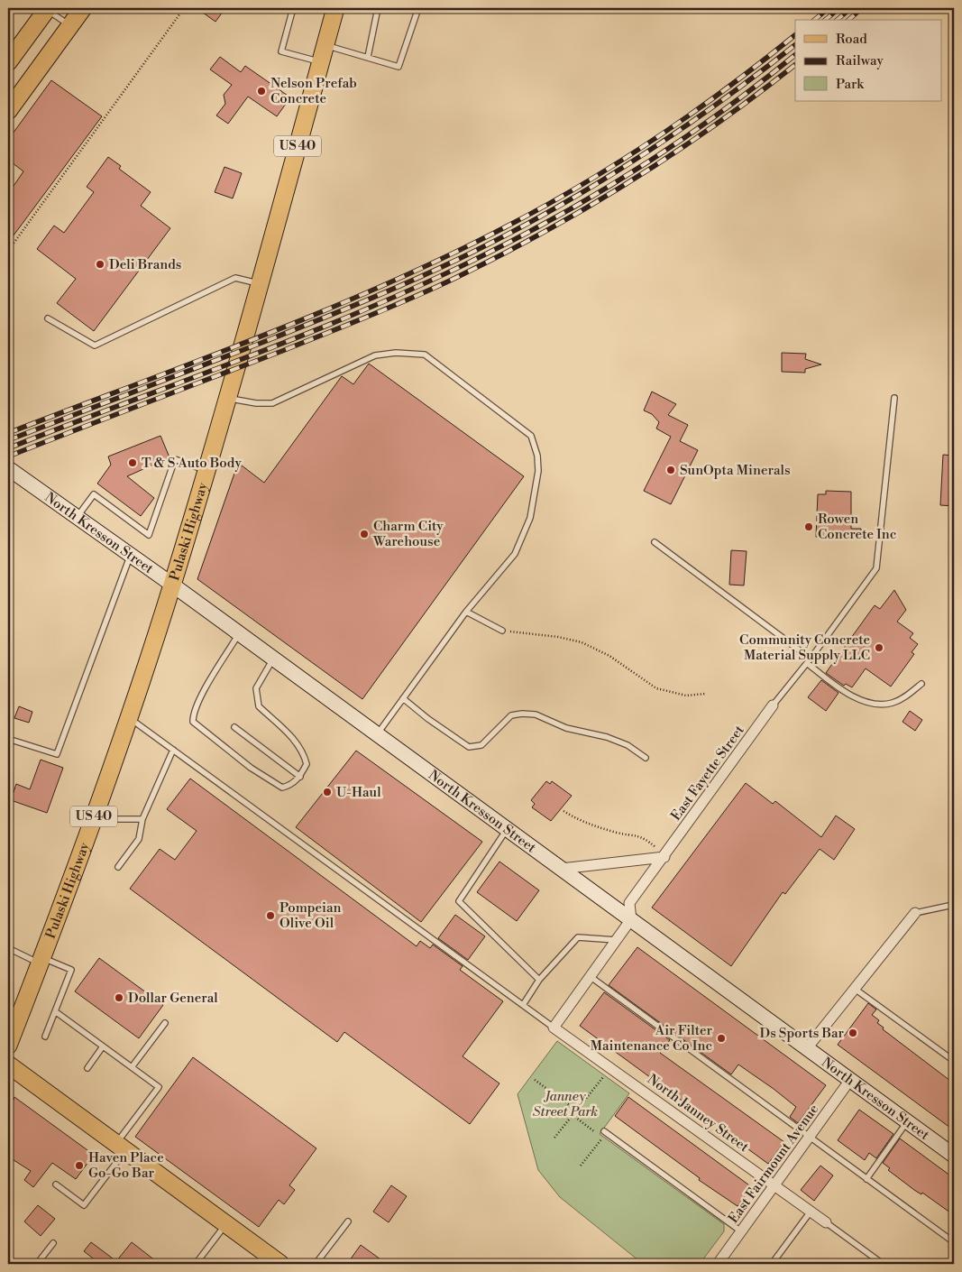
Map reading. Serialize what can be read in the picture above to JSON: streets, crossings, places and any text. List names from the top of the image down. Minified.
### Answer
{"streets":{"main road":["US 40","Pulaski Highway"],"street":["North Kresson Street","East Fayette Street","North Janney Street","East Fairmount Avenue"]},"crossings":[["North Kresson Street","Pulaski Highway"],["North Kresson Street","East Fayette Street"],["North Kresson Street","East Fairmount Avenue"],["North Janney Street","East Fairmount Avenue"]],"parks":["Janney Street Park"],"places":["Nelson Prefab Concrete","Deli Brands","T & S Auto Body","SunOpta Minerals","Rowen Concrete Inc","Charm City Warehouse","Community Concrete Material Supply LLC","U-Haul","Pompeian Olive Oil","Dollar General","Ds Sports Bar","Air Filter Maintenance Co Inc","Haven Place Go-Go Bar"],"legend":["Road","Railway","Park"]}
